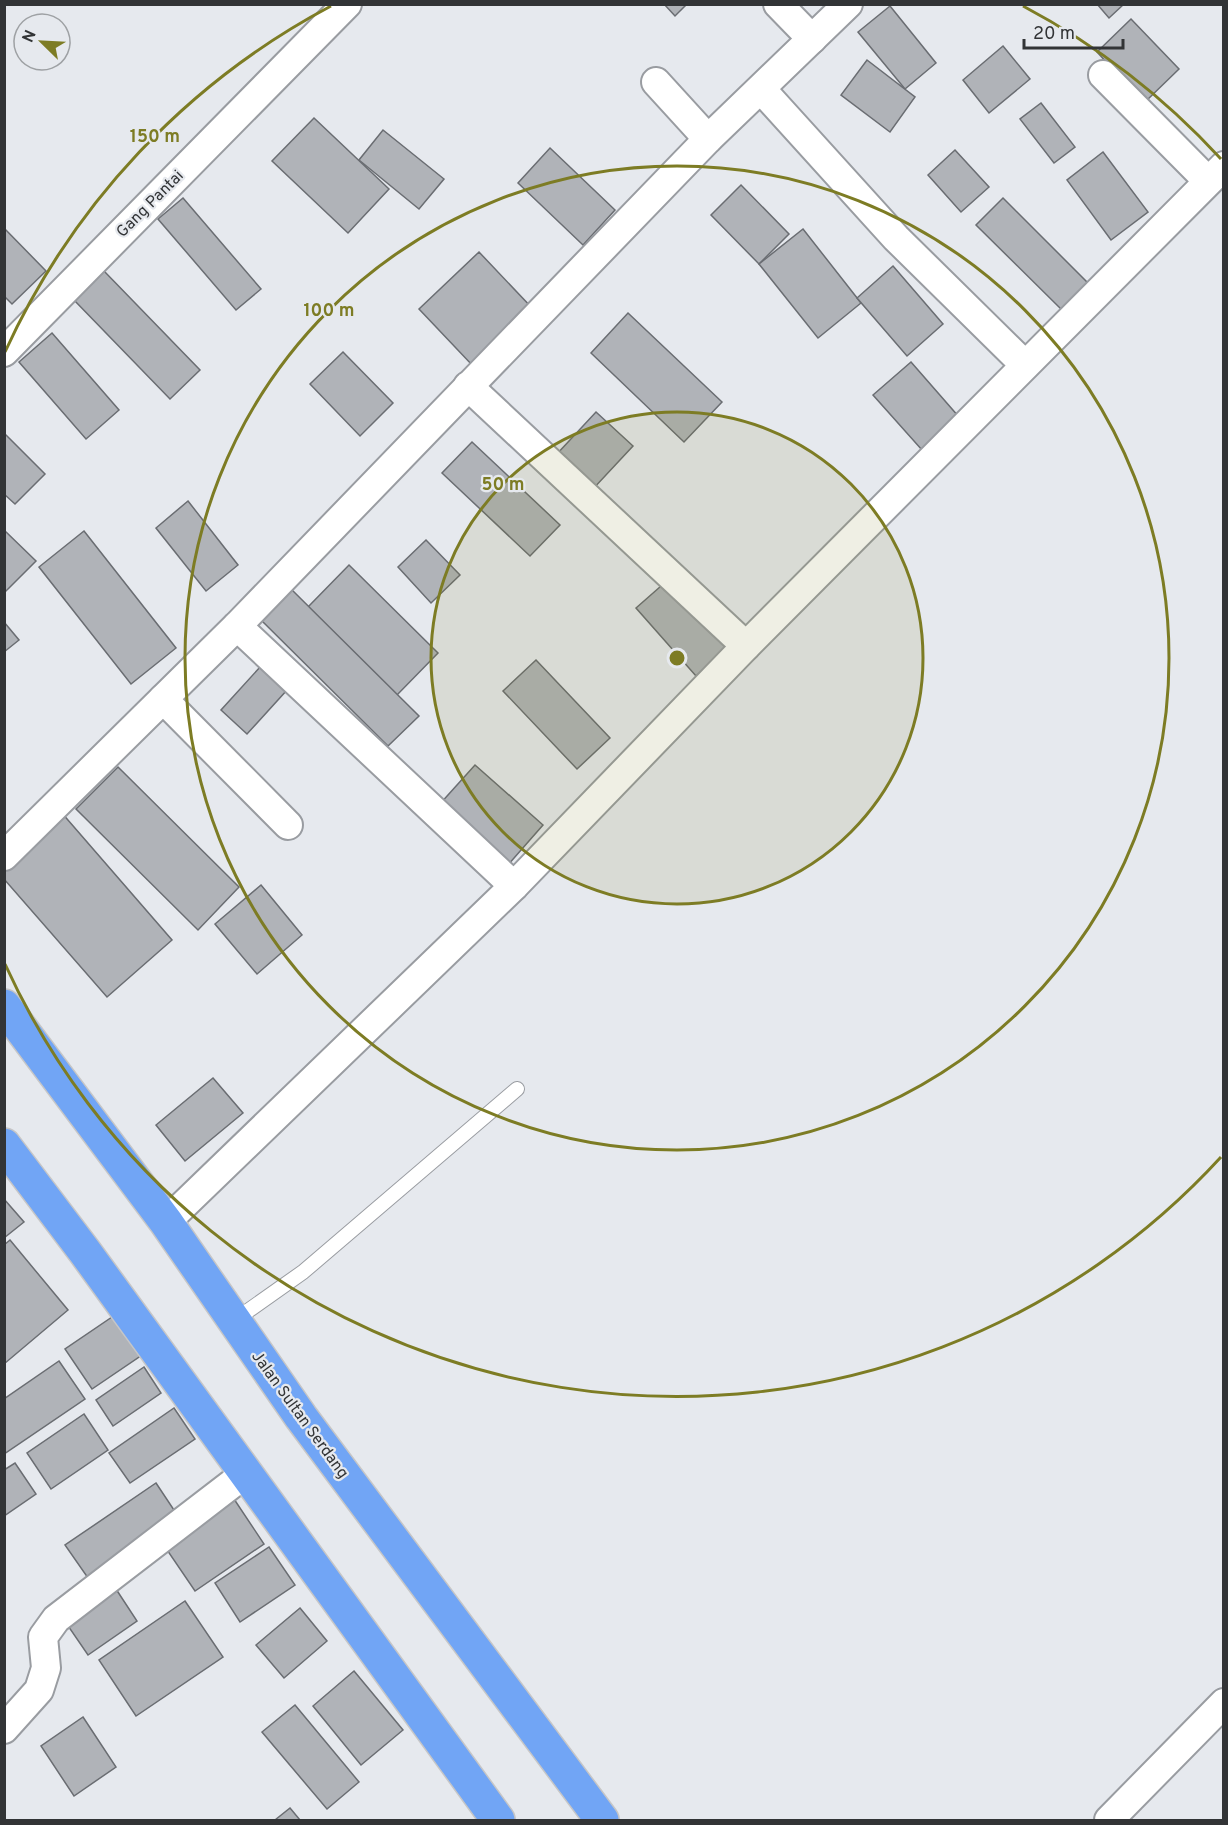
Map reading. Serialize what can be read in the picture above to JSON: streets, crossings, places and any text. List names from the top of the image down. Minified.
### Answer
{"streets":{"highway":["Jalan Sultan Serdang"],"street":["Gang Pantai"]},"scale_bar":"20 m","north":"top left","rings":["150 m","100 m","50 m"]}
